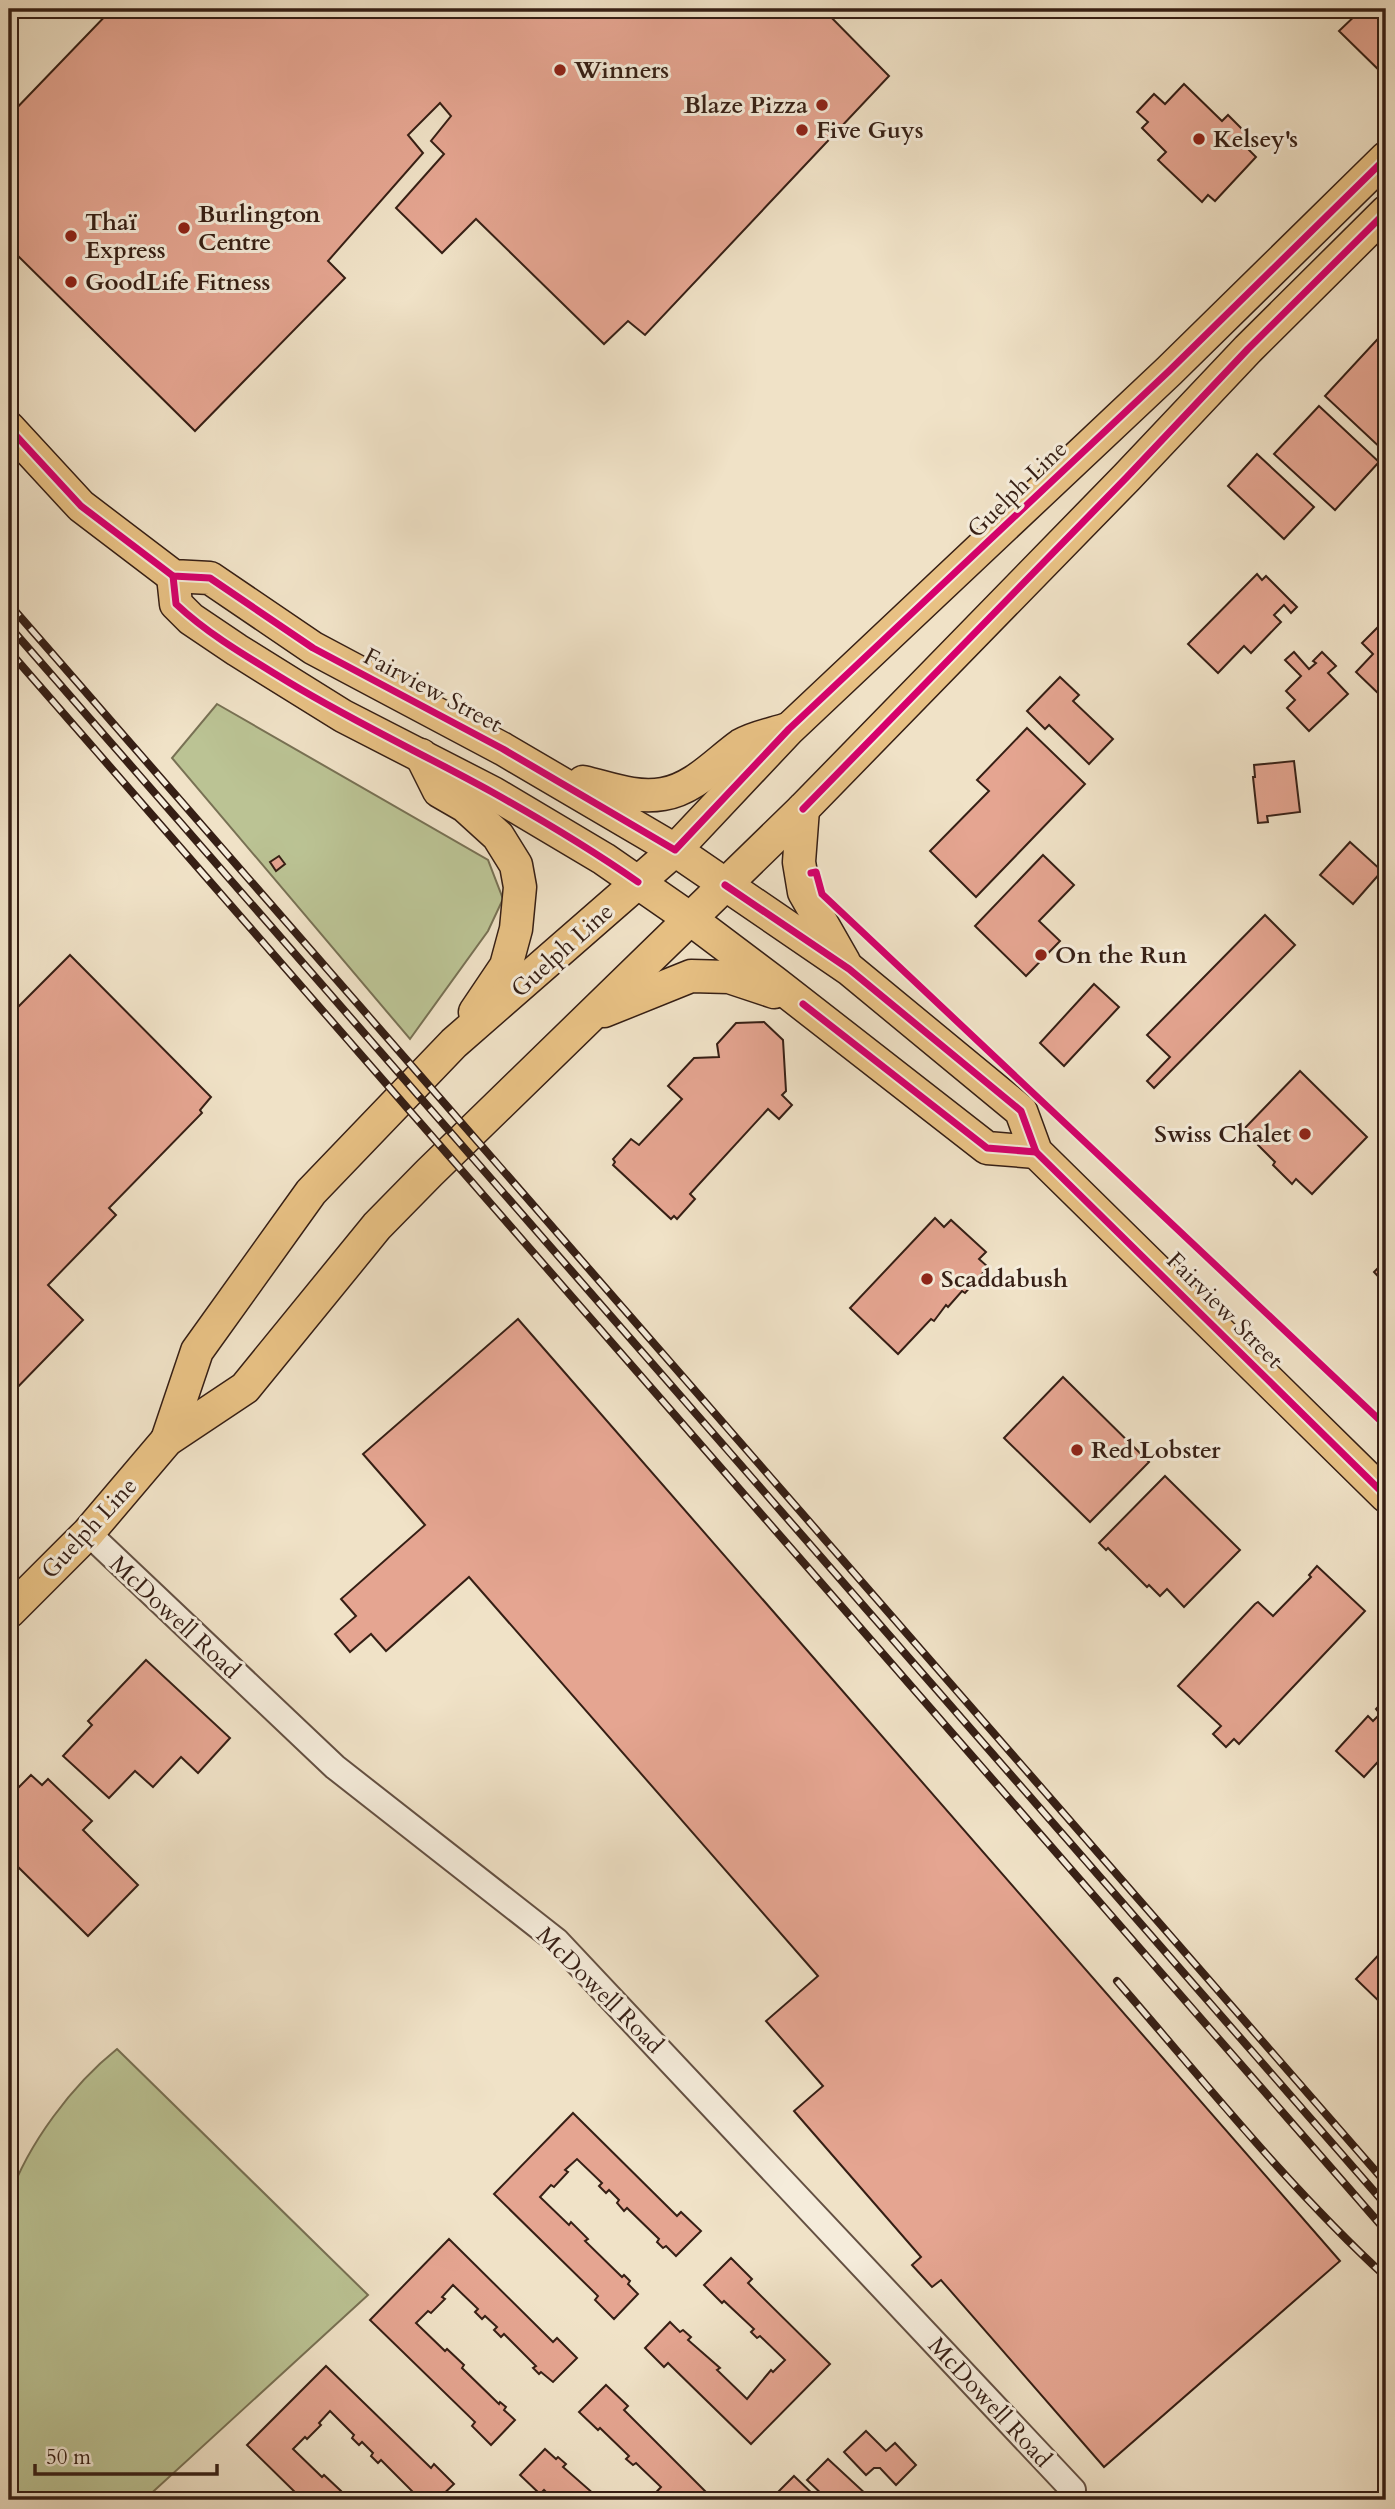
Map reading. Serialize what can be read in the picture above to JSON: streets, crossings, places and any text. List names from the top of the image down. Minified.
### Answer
{"streets":{"main road":["Guelph Line","Fairview Street"],"street":["McDowell Road"]},"crossings":[["Guelph Line","Fairview Street"],["Guelph Line","McDowell Road"]],"places":["Winners","Blaze Pizza","Five Guys","Kelsey's","Burlington Centre","Thaï Express","GoodLife Fitness","On the Run","Swiss Chalet","Scaddabush","Red Lobster"],"scale_bar":"50 m"}
